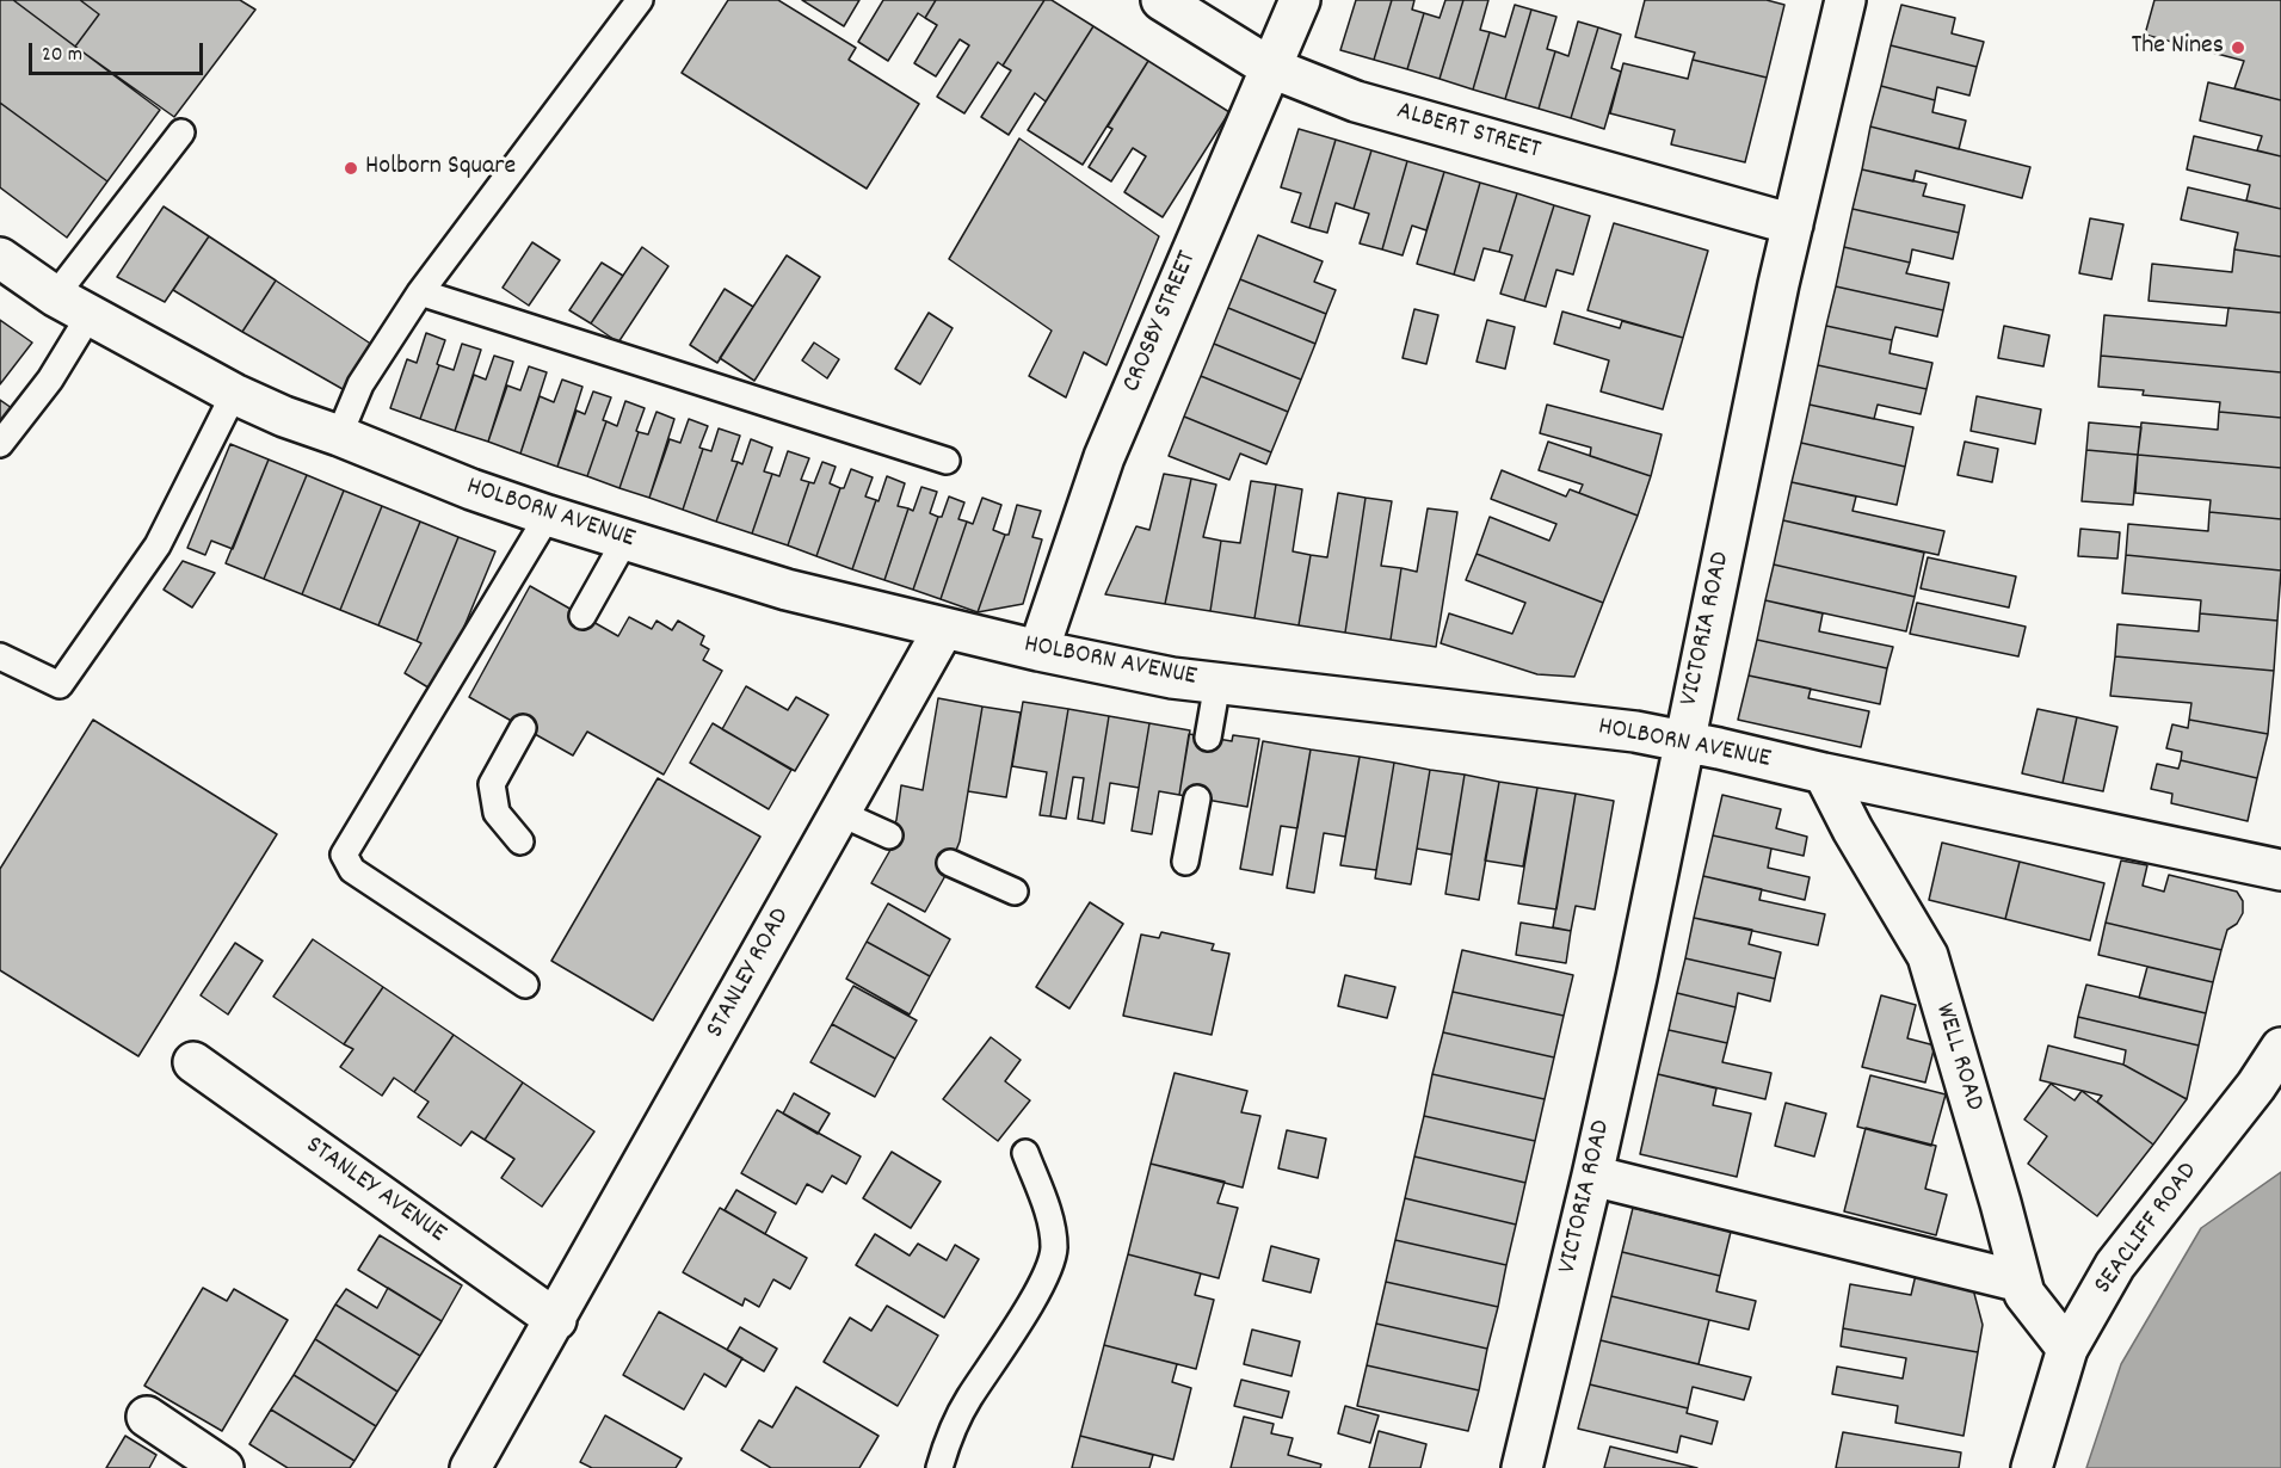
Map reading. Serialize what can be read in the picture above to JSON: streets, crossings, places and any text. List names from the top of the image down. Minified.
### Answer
{"streets":{"street":["ALBERT STREET","CROSBY STREET","HOLBORN AVENUE","VICTORIA ROAD","STANLEY ROAD","WELL ROAD","STANLEY AVENUE","SEACLIFF ROAD"]},"crossings":[["ALBERT STREET","CROSBY STREET"],["ALBERT STREET","VICTORIA ROAD"],["CROSBY STREET","HOLBORN AVENUE"],["HOLBORN AVENUE","VICTORIA ROAD"],["HOLBORN AVENUE","STANLEY ROAD"],["HOLBORN AVENUE","WELL ROAD"],["STANLEY ROAD","STANLEY AVENUE"],["WELL ROAD","SEACLIFF ROAD"]],"places":["The Nines","Holborn Square"],"scale_bar":"20 m"}
